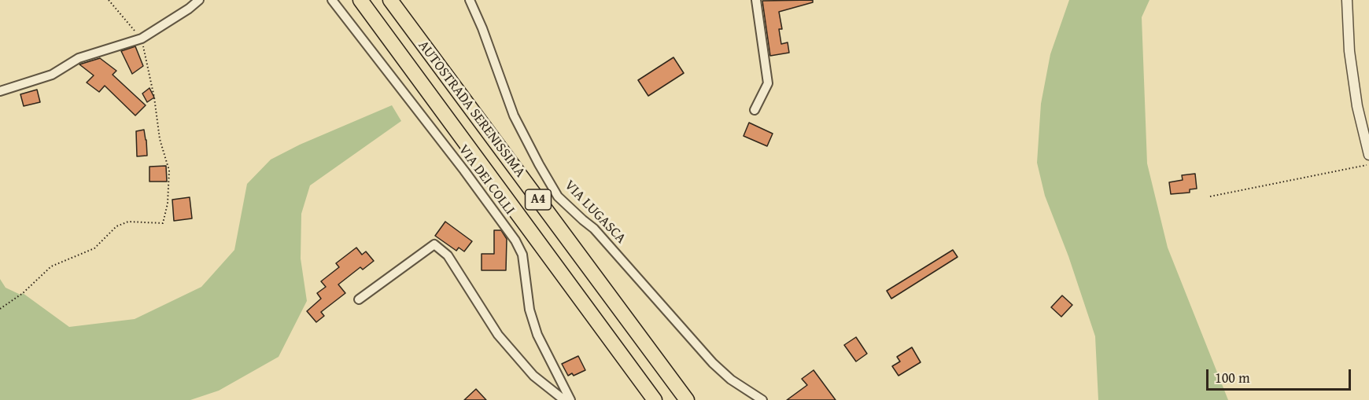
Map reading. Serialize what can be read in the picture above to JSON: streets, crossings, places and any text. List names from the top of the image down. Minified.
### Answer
{"streets":{"highway":["AUTOSTRADA SERENISSIMA","A4"],"street":["VIA DEI COLLI","VIA LUGASCA"]},"scale_bar":"100 m"}
